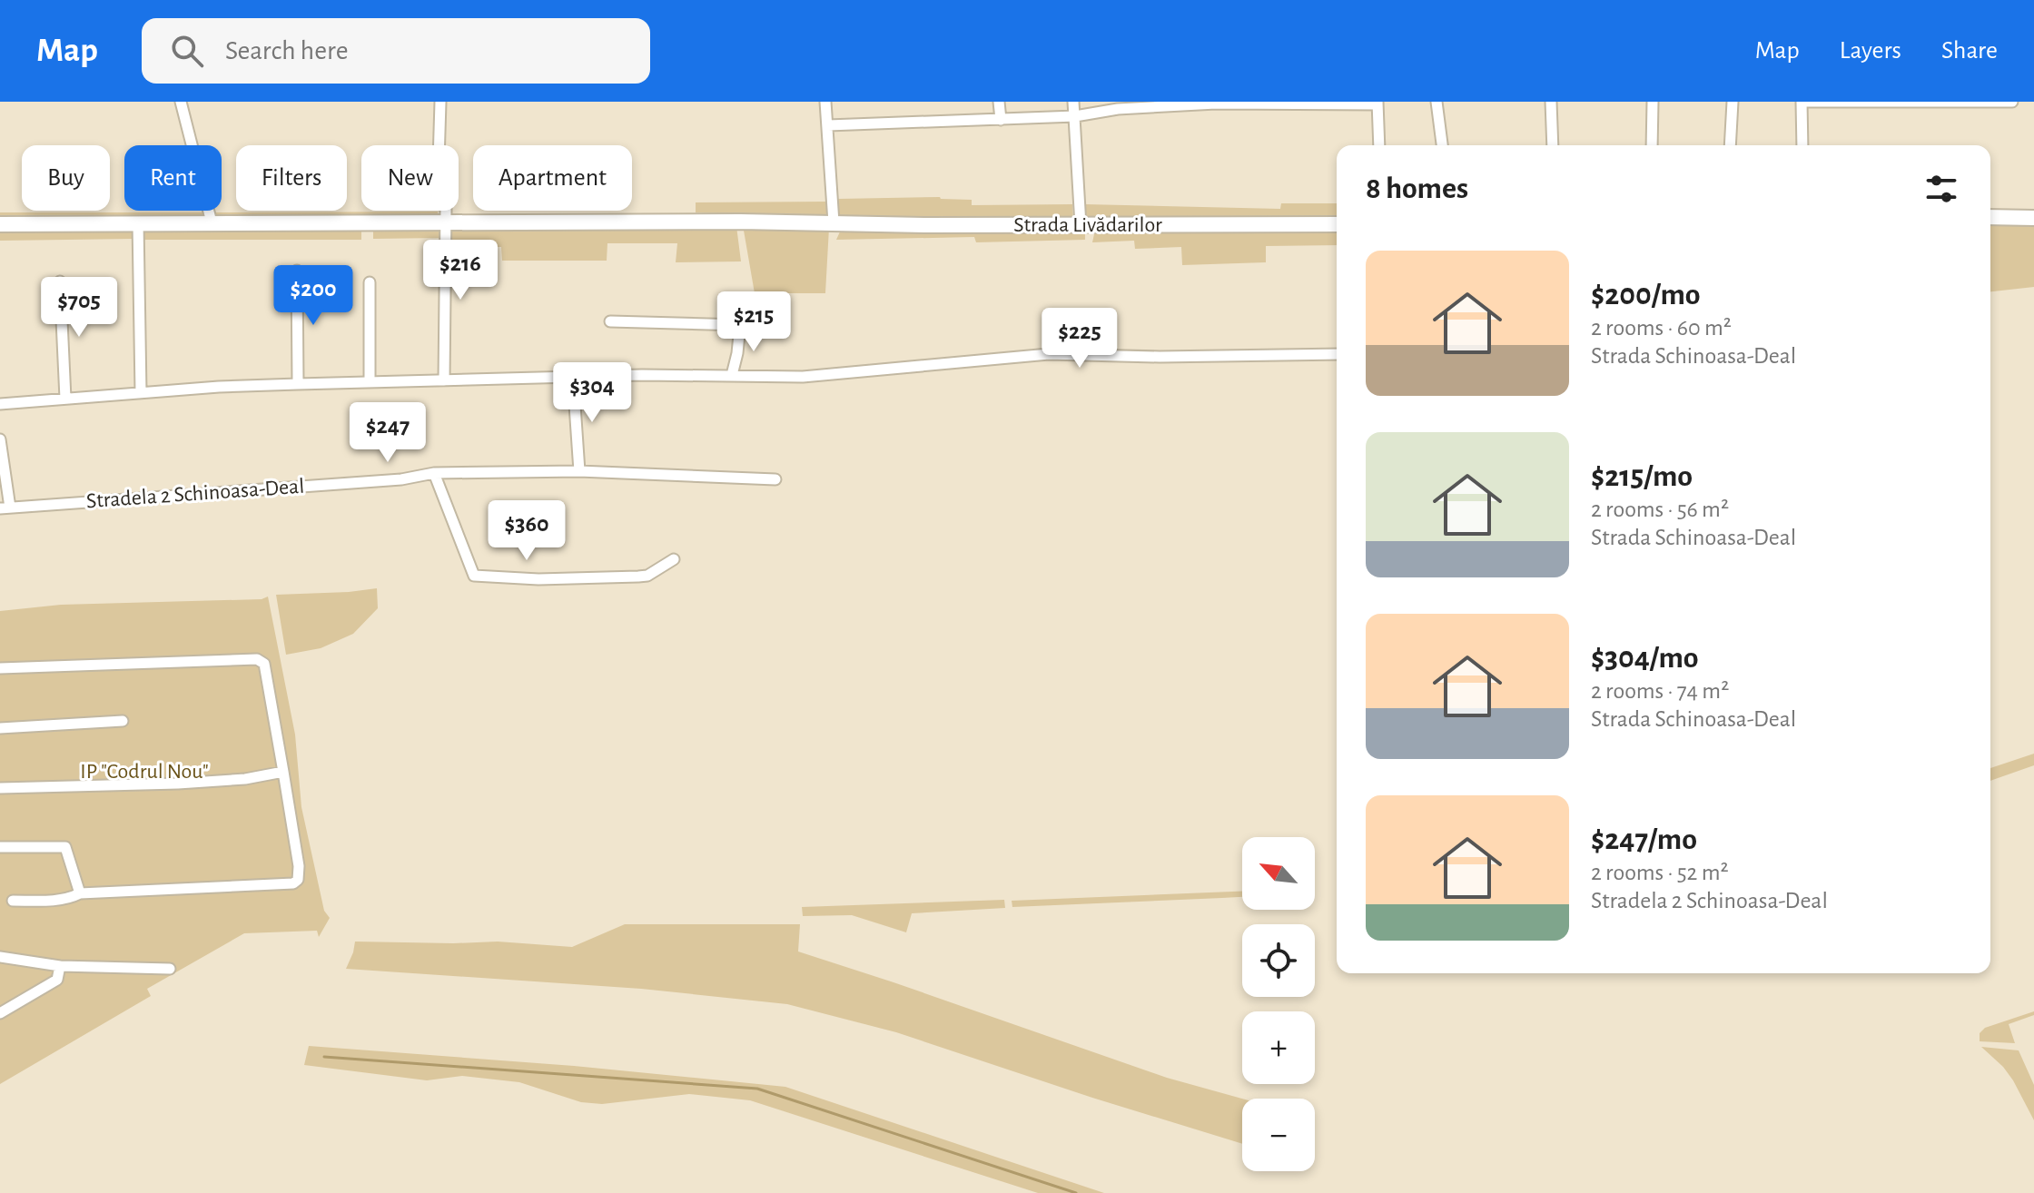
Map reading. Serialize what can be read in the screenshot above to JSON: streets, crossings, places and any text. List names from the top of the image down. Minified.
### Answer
{"streets":{"street":["Strada Livădarilor","Stradela 2 Schinoasa-Deal"]},"parks":["IP \"Codrul Nou\""],"north":"top left","page":{"header":"Map","search":"Search here","nav":["Map","Layers","Share"],"chip":["Buy","Rent","Filters","New","Apartment"],"heading":"8 homes","list":[{"name":"$200/mo","note":"2 rooms · 60 m² · Strada Schinoasa-Deal"},{"name":"$215/mo","note":"2 rooms · 56 m² · Strada Schinoasa-Deal"},{"name":"$304/mo","note":"2 rooms · 74 m² · Strada Schinoasa-Deal"},{"name":"$247/mo","note":"2 rooms · 52 m² · Stradela 2 Schinoasa-Deal"}],"price":["$216","$200","$705","$215","$225","$304","$247","$360"],"map_buttons":["+","−"]}}
